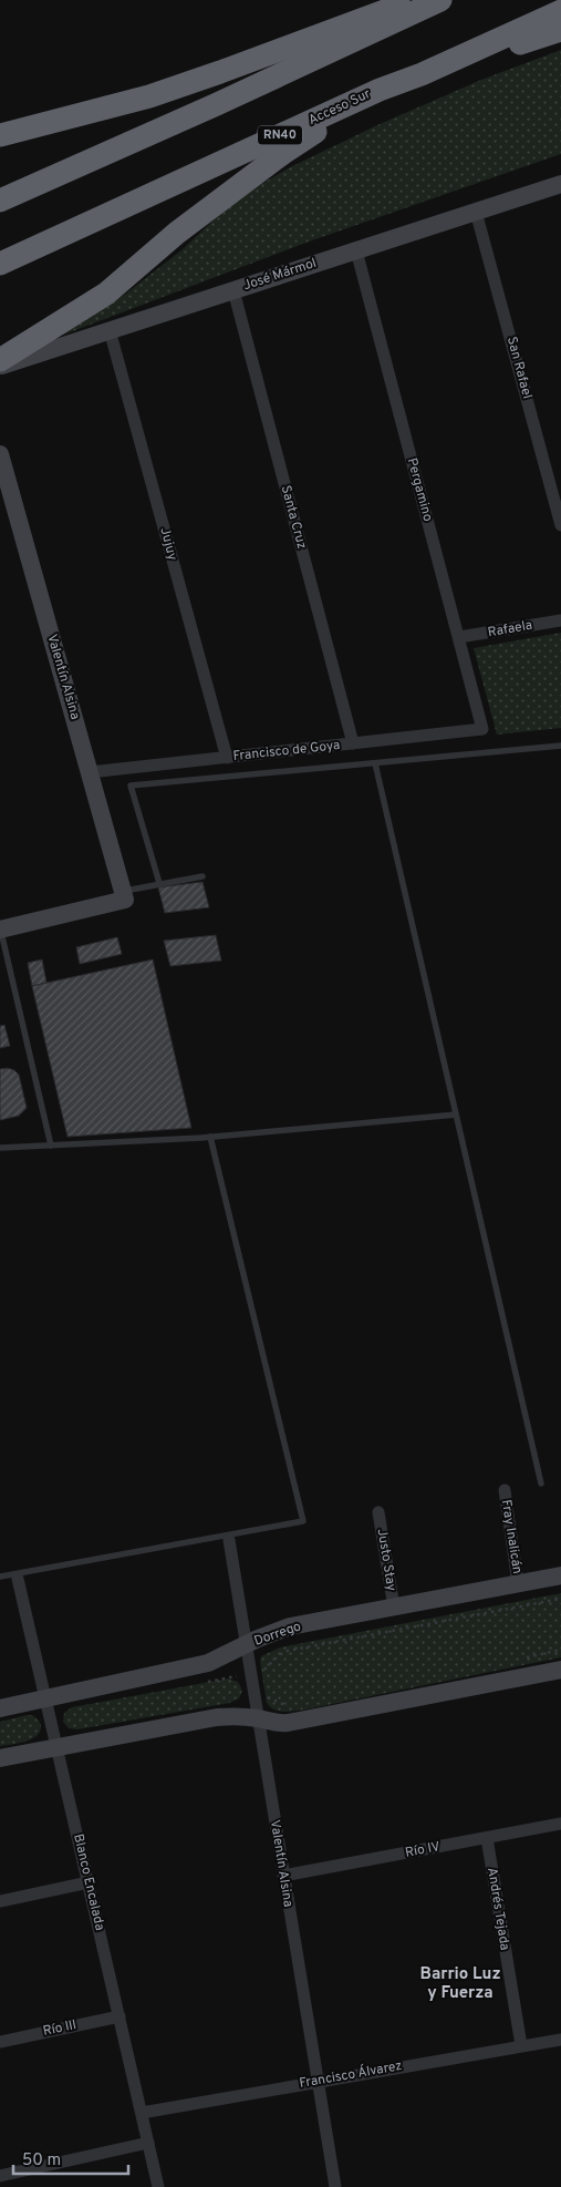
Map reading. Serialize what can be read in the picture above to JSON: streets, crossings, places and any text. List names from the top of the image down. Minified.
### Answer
{"streets":{"highway":["Acceso Sur","RN40"],"street":["José Mármol","San Rafael","Pergamino","Santa Cruz","Jujuy","Rafaela","Valentín Alsina","Francisco de Goya","Fray Inalicán","Justo Stay","Dorrego","Río IV","Blanco Encalada","Andrés Tejada","Río III","Francisco Álvarez"]},"crossings":[["José Mármol","San Rafael"],["José Mármol","Pergamino"],["José Mármol","Santa Cruz"],["José Mármol","Jujuy"],["Pergamino","Rafaela"],["Pergamino","Francisco de Goya"],["Santa Cruz","Francisco de Goya"],["Jujuy","Francisco de Goya"],["Valentín Alsina","Francisco de Goya"],["Valentín Alsina","Dorrego"],["Valentín Alsina","Río IV"],["Valentín Alsina","Francisco Álvarez"],["Fray Inalicán","Dorrego"],["Justo Stay","Dorrego"],["Dorrego","Blanco Encalada"],["Río IV","Andrés Tejada"],["Blanco Encalada","Río III"],["Blanco Encalada","Francisco Álvarez"],["Andrés Tejada","Francisco Álvarez"]],"districts":["Barrio Luz y Fuerza"],"scale_bar":"50 m"}
